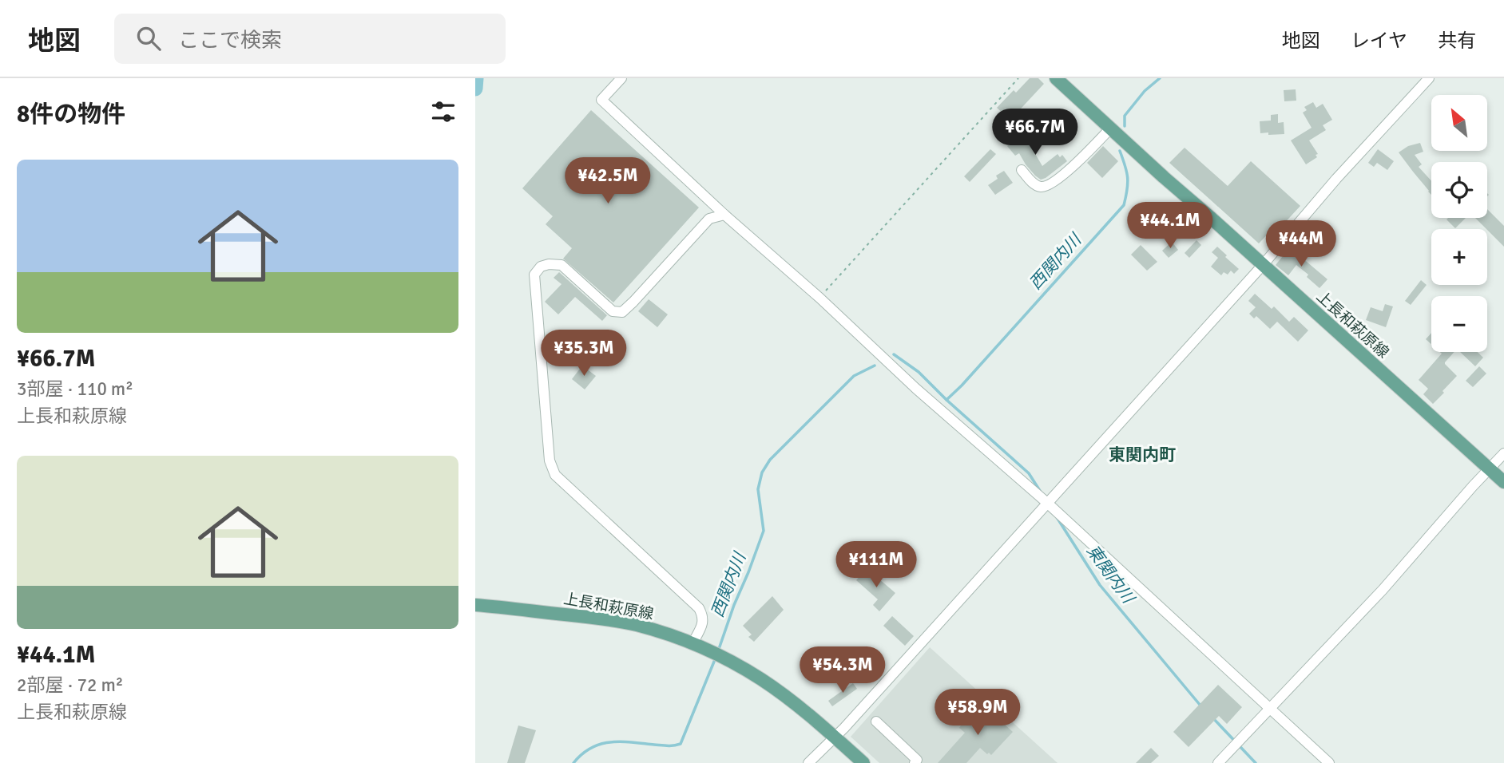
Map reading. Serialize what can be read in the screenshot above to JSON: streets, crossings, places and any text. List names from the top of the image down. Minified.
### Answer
{"streets":{"main road":["上長和萩原線"]},"districts":["東関内町"],"water":["西関内川","東関内川"],"north":"top left","page":{"header":"地図","search":"ここで検索","nav":["地図","レイヤ","共有"],"heading":"8件の物件","map_buttons":["+","−"],"price":["¥66.7M","¥42.5M","¥44.1M","¥44M","¥35.3M","¥111M","¥54.3M","¥58.9M"],"list":[{"name":"¥66.7M","note":"3部屋 · 110 m² · 上長和萩原線"},{"name":"¥44.1M","note":"2部屋 · 72 m² · 上長和萩原線"}]}}
